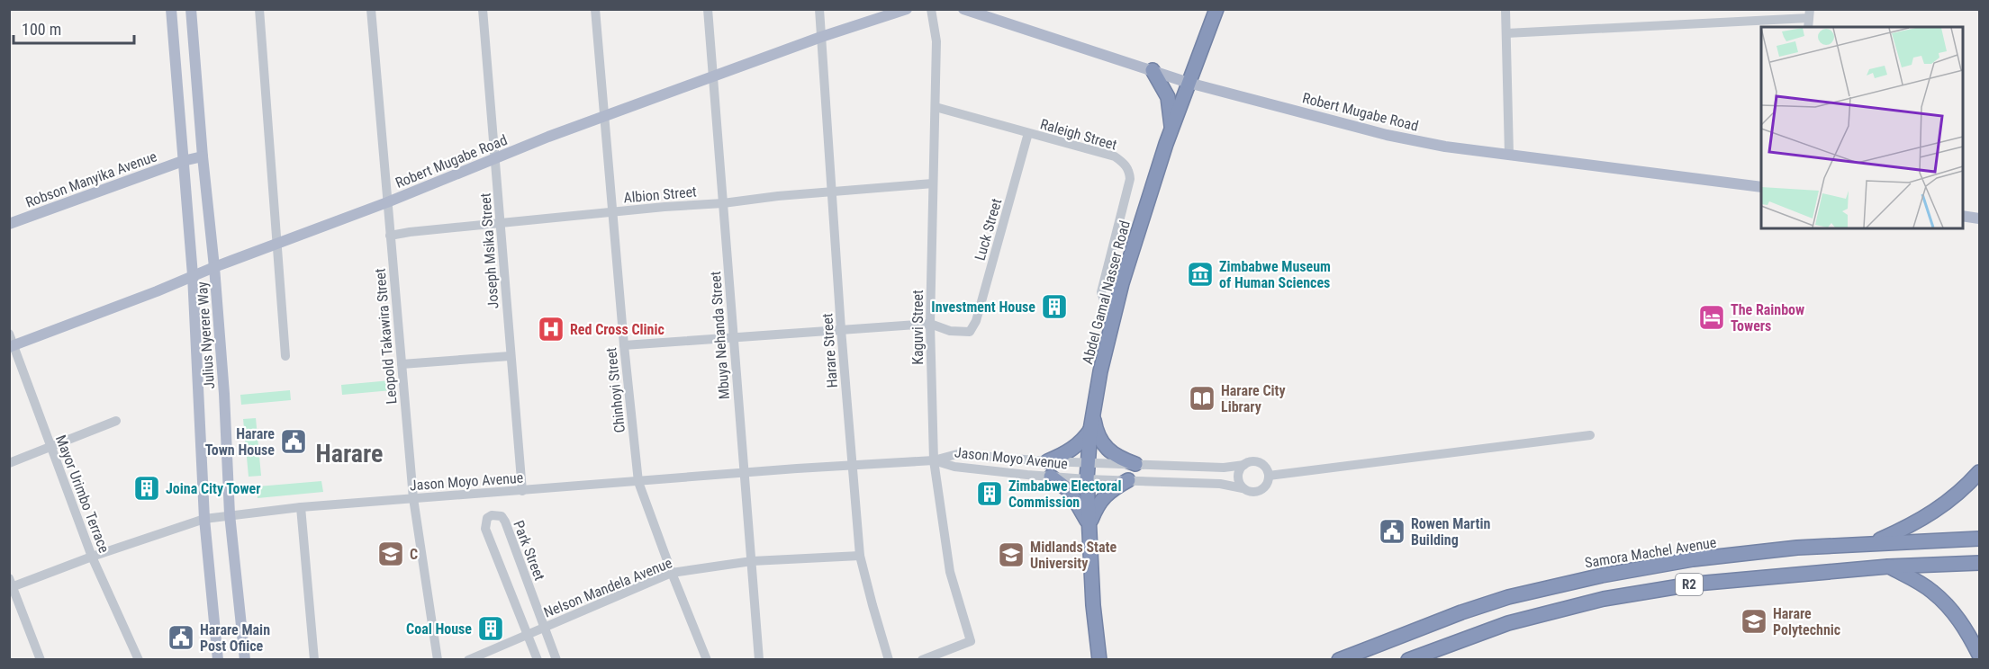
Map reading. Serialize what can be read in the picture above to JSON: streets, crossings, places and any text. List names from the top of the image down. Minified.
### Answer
{"streets":{"highway":["Abdel Gamal Nasser Road","Samora Machel Avenue","R2"],"main road":["Robert Mugabe Road","Robson Manyika Avenue","Julius Nyerere Way"],"street":["Raleigh Street","Albion Street","Luck Street","Joseph Msika Street","Kaguvi Street","Mbuya Nehanda Street","Leopold Takawira Street","Harare Street","Chinhoyi Street","Jason Moyo Avenue","Mayor Urimbo Terrace","Park Street","Nelson Mandela Avenue"]},"crossings":[["Robert Mugabe Road","Joseph Msika Street"],["Robert Mugabe Road","Abdel Gamal Nasser Road"],["Robert Mugabe Road","Julius Nyerere Way"],["Robert Mugabe Road","Mbuya Nehanda Street"],["Robert Mugabe Road","Leopold Takawira Street"],["Robert Mugabe Road","Harare Street"],["Robert Mugabe Road","Chinhoyi Street"],["Robert Mugabe Road","Mayor Urimbo Terrace"],["Raleigh Street","Luck Street"],["Raleigh Street","Abdel Gamal Nasser Road"],["Raleigh Street","Kaguvi Street"],["Robson Manyika Avenue","Julius Nyerere Way"],["Albion Street","Joseph Msika Street"],["Albion Street","Kaguvi Street"],["Albion Street","Mbuya Nehanda Street"],["Albion Street","Leopold Takawira Street"],["Albion Street","Harare Street"],["Albion Street","Chinhoyi Street"],["Luck Street","Kaguvi Street"],["Joseph Msika Street","Jason Moyo Avenue"],["Abdel Gamal Nasser Road","Jason Moyo Avenue"],["Kaguvi Street","Jason Moyo Avenue"],["Julius Nyerere Way","Jason Moyo Avenue"],["Mbuya Nehanda Street","Jason Moyo Avenue"],["Mbuya Nehanda Street","Nelson Mandela Avenue"],["Leopold Takawira Street","Jason Moyo Avenue"],["Harare Street","Jason Moyo Avenue"],["Harare Street","Nelson Mandela Avenue"],["Chinhoyi Street","Jason Moyo Avenue"],["Chinhoyi Street","Nelson Mandela Avenue"],["Jason Moyo Avenue","Mayor Urimbo Terrace"],["Park Street","Nelson Mandela Avenue"]],"districts":["Harare"],"places":{"museum":["Zimbabwe Museum of Human Sciences"],"building":["Investment House","Joina City Tower","Zimbabwe Electoral Commission","Coal House"],"hotel":["The Rainbow Towers"],"hospital":["Red Cross Clinic"],"library":["Harare City Library"],"public building":["Harare Town House","Rowen Martin Building","Harare Main Post Ofiice"],"school or university":["C","Midlands State University","Harare Polytechnic"]},"scale_bar":"100 m"}
